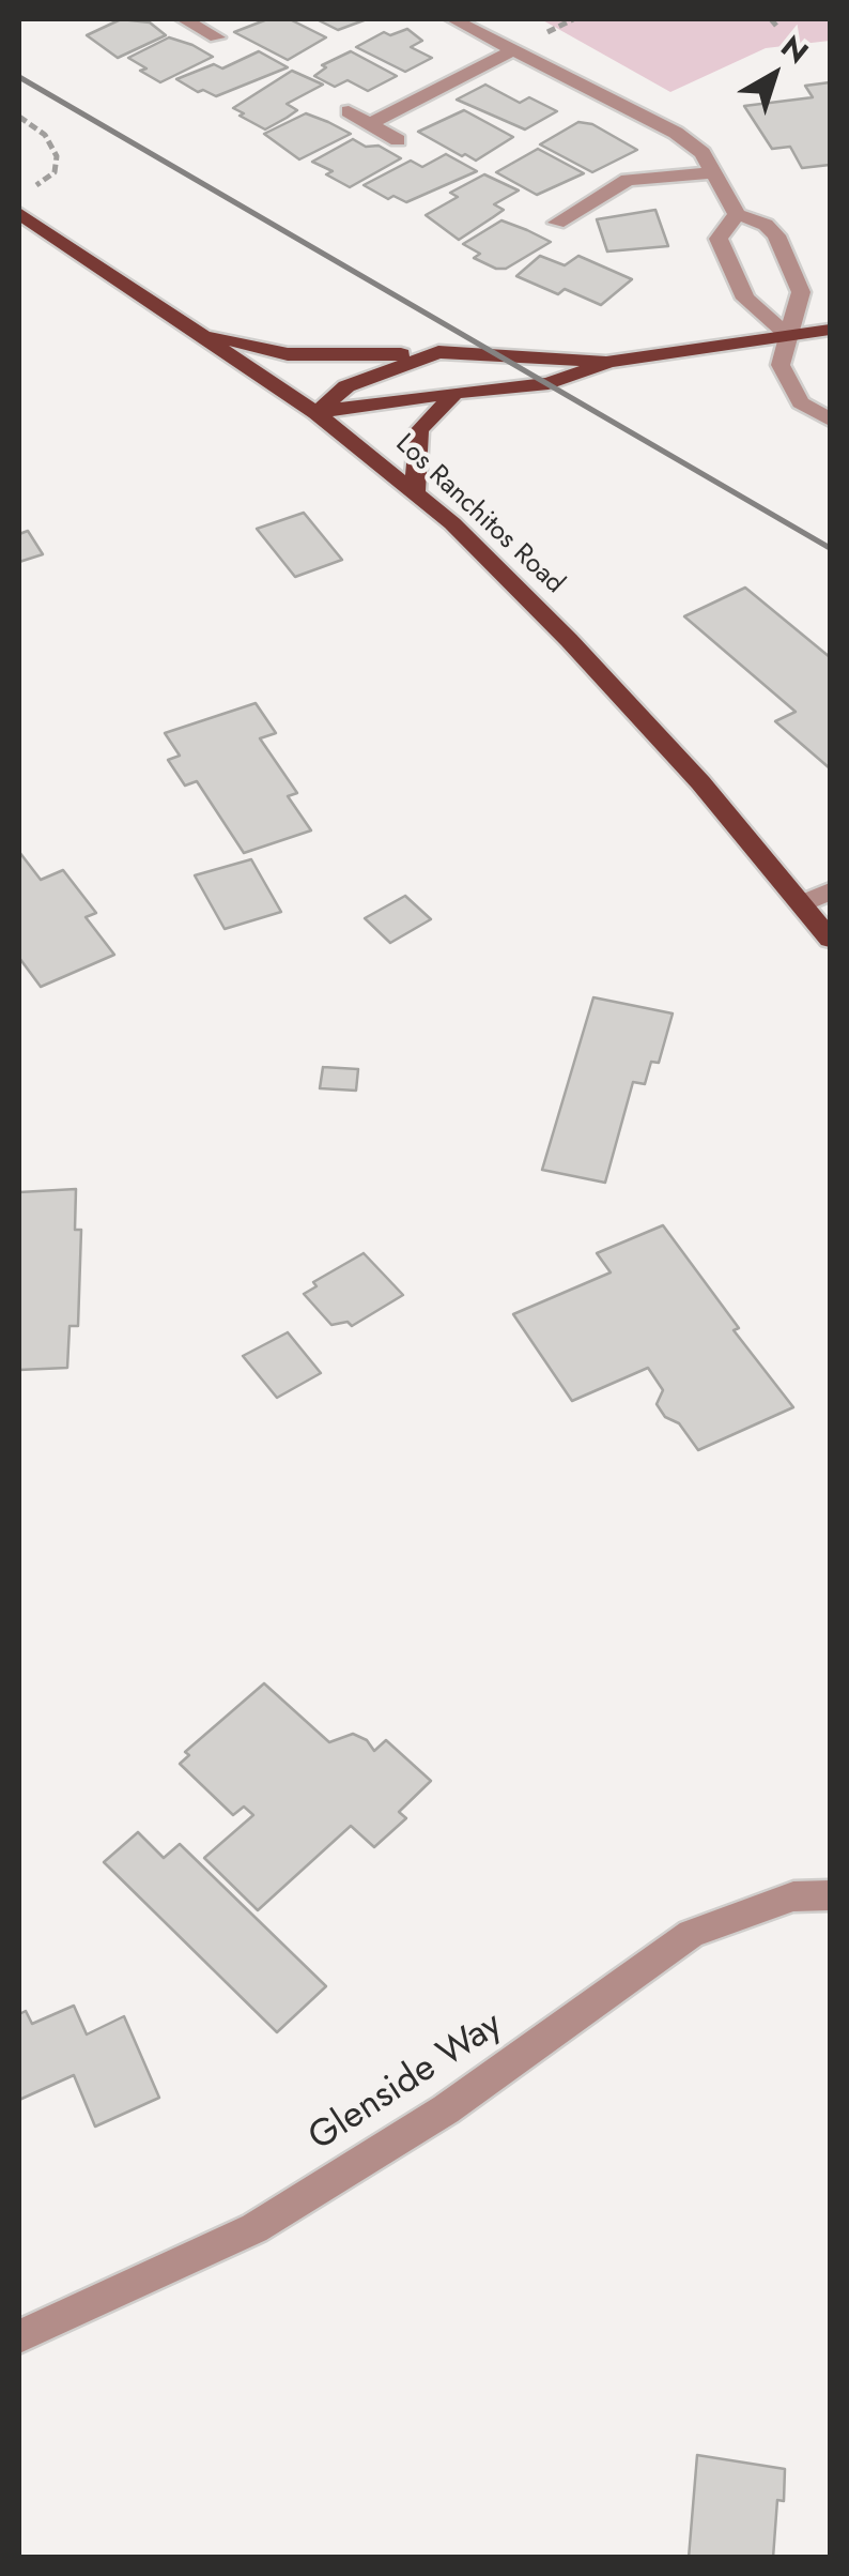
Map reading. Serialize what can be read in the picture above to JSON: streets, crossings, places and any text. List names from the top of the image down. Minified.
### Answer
{"streets":{"main road":["Los Ranchitos Road"],"street":["Glenside Way"]},"north":"top right"}
